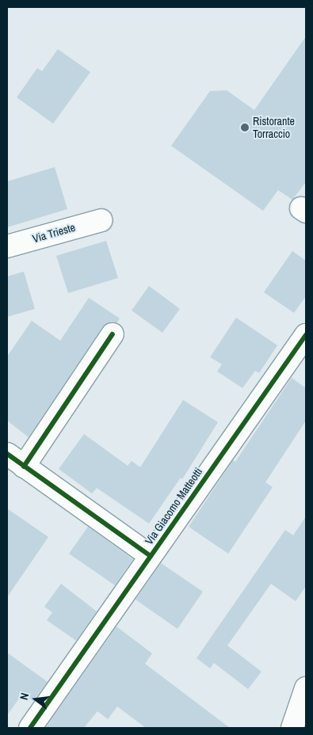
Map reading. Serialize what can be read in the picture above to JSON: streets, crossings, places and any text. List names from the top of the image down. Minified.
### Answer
{"streets":{"street":["Via Trieste","Via Giacomo Matteotti"]},"places":["Ristorante Torraccio"],"north":"left"}
